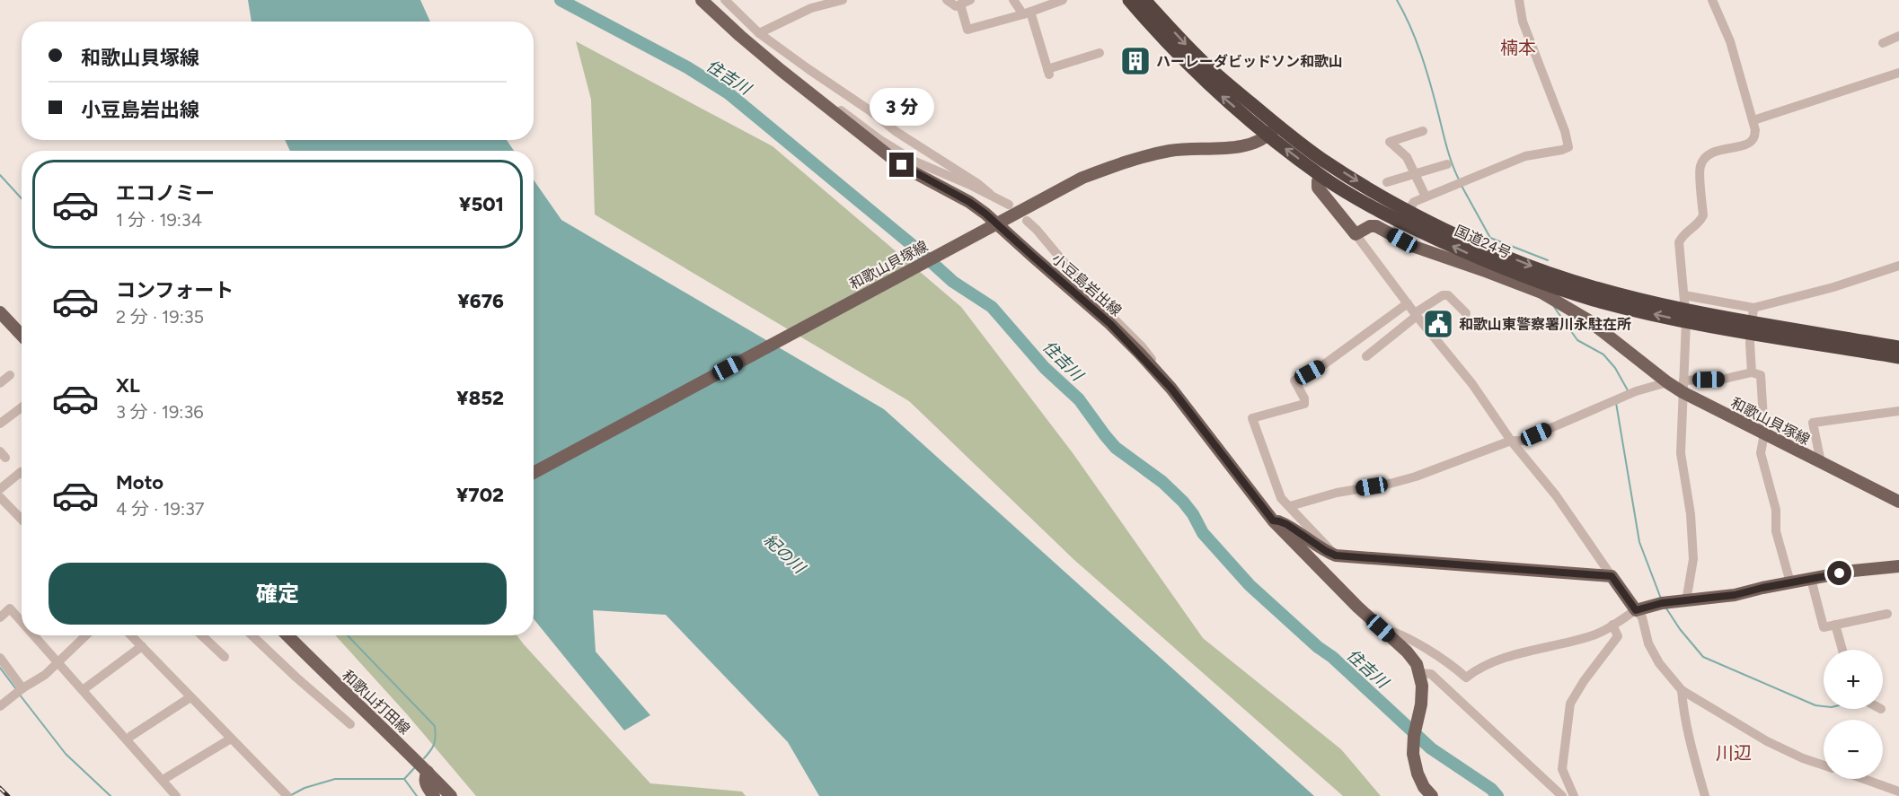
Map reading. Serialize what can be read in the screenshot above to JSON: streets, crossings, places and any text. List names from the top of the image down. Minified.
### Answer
{"streets":{"highway":["国道24号"],"main road":["和歌山貝塚線","小豆島岩出線","和歌山打田線"]},"crossings":[["国道24号","和歌山貝塚線"],["和歌山貝塚線","小豆島岩出線"]],"districts":["楠本","川辺"],"water":["住吉川","紀の川"],"places":{"building":["ハーレーダビッドソン和歌山"],"public building":["和歌山東警察署川永駐在所"]},"page":{"banner":["和歌山貝塚線","小豆島岩出線"],"bubble":"3 分","list":[{"name":"エコノミー","note":"1 分 · 19:34","value":"¥501"},{"name":"コンフォート","note":"2 分 · 19:35","value":"¥676"},{"name":"XL","note":"3 分 · 19:36","value":"¥852"},{"name":"Moto","note":"4 分 · 19:37","value":"¥702"}],"buttons":"確定","map_buttons":["+","−"]}}
